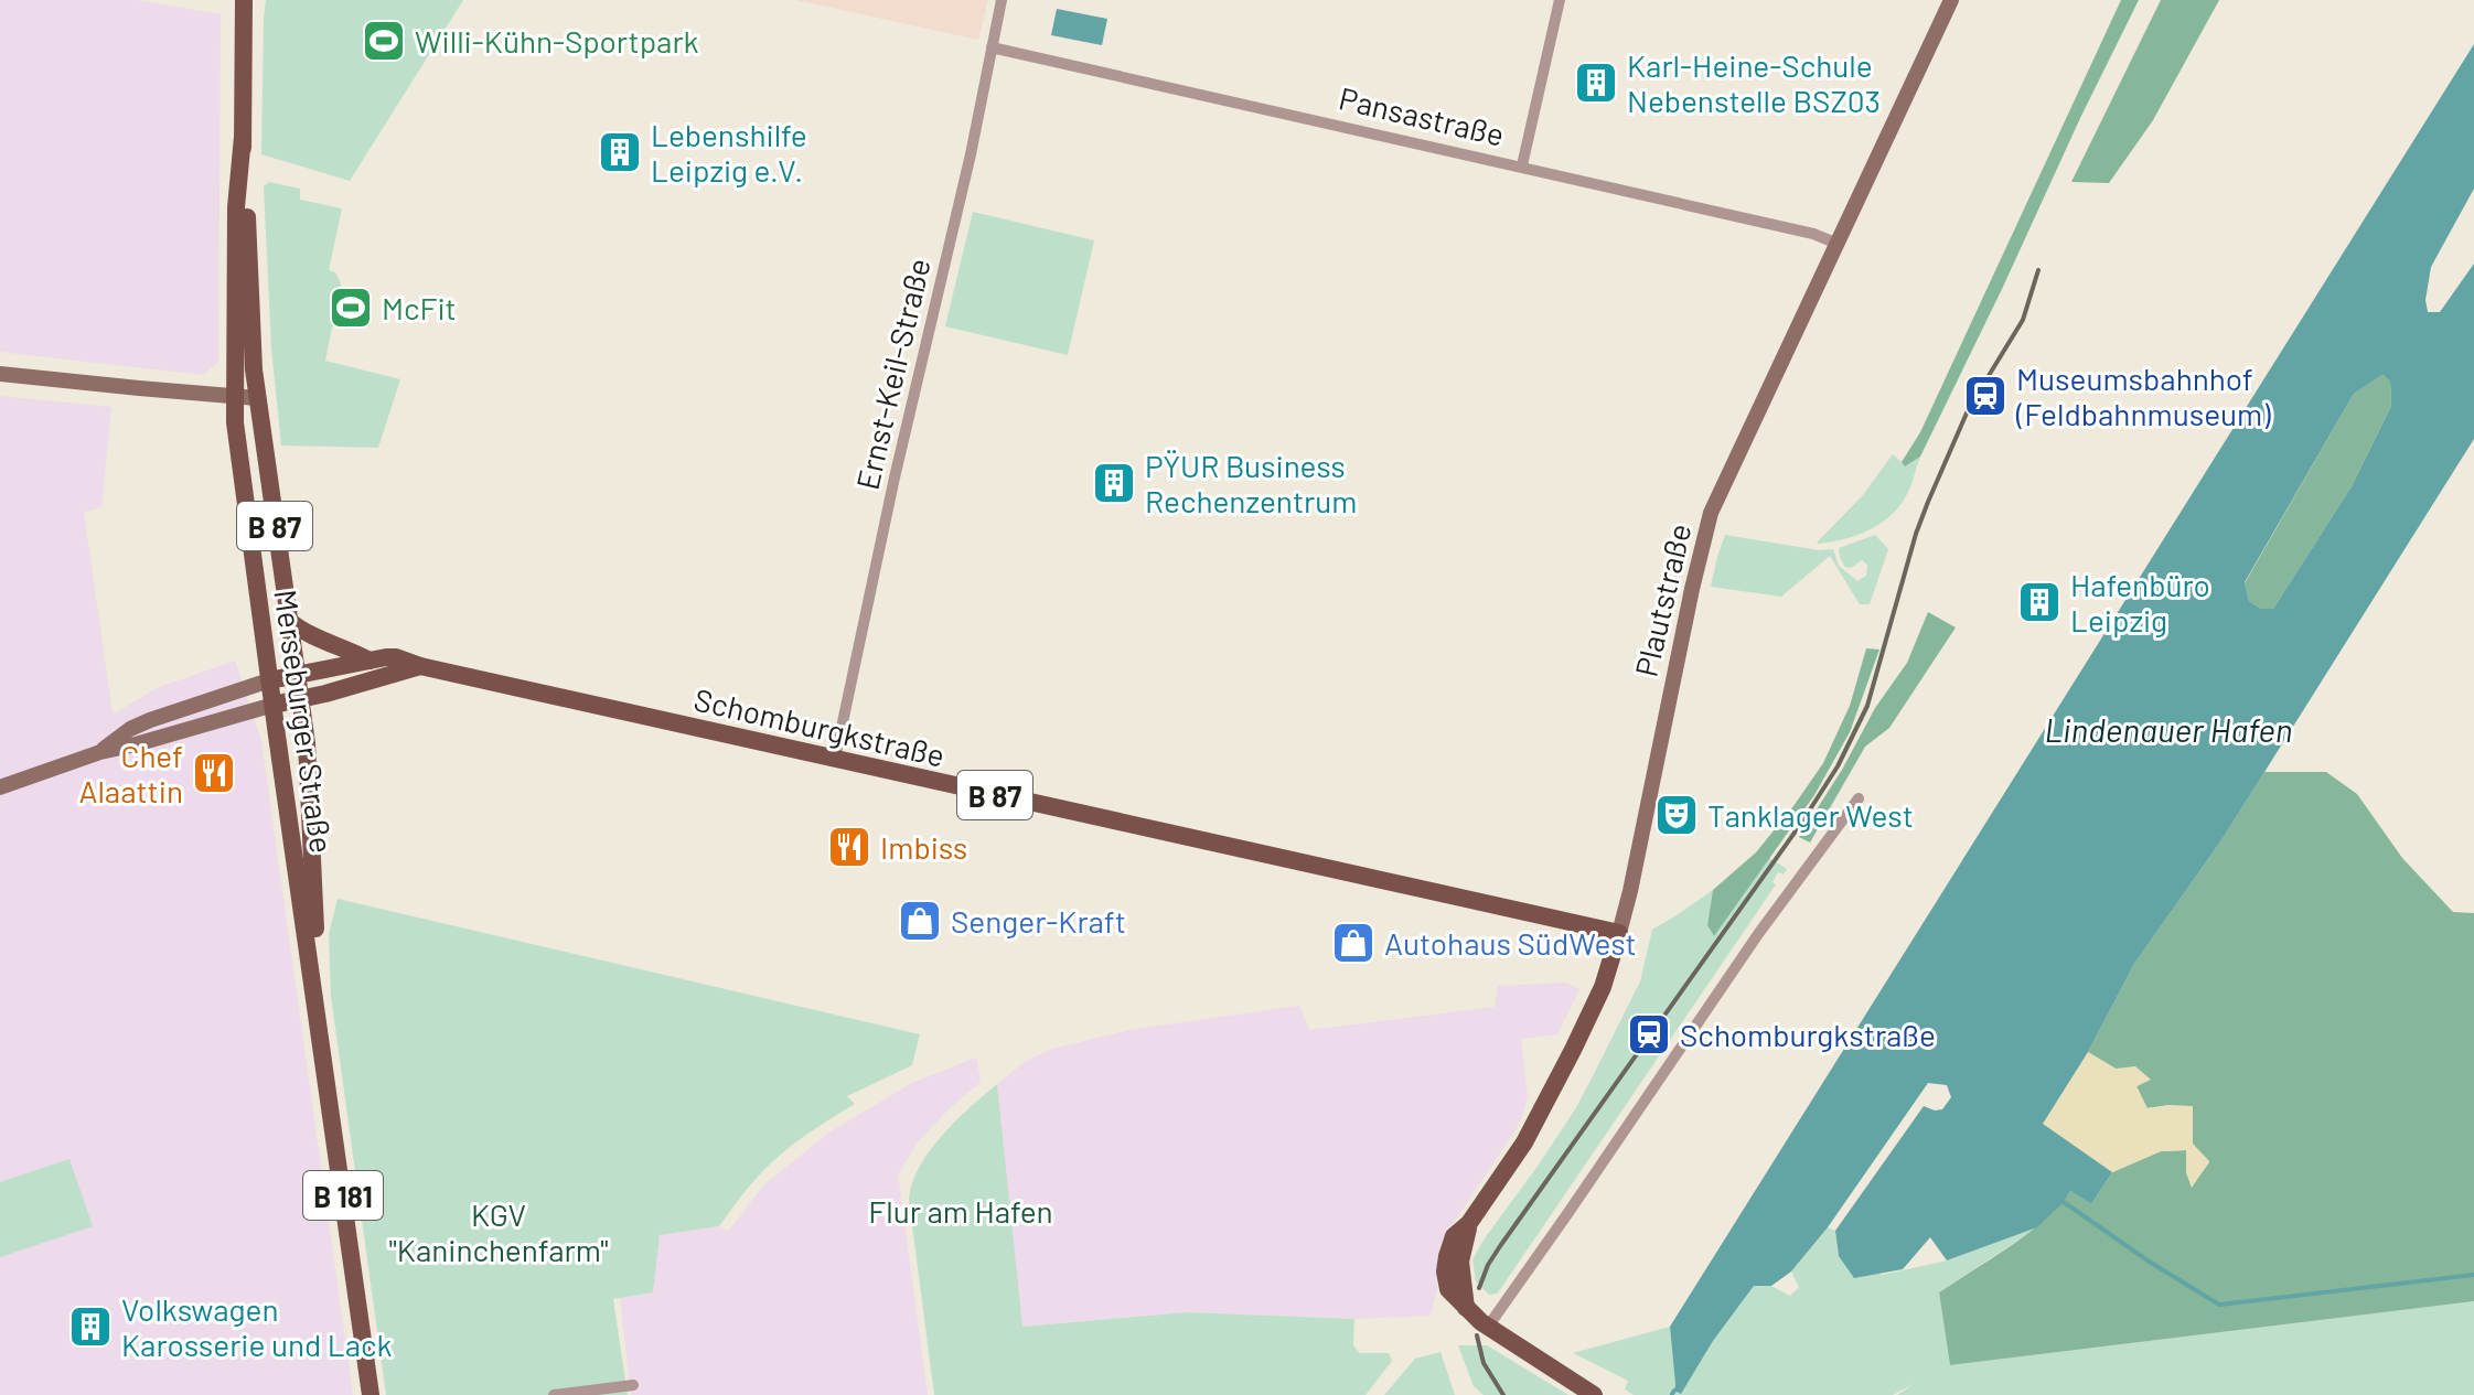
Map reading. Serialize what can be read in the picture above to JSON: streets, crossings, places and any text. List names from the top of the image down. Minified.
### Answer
{"streets":{"main road":["B 87","Plautstraße","Merseburger Straße","Schomburgkstraße","B 181"],"street":["Pansastraße","Ernst-Keil-Straße"]},"crossings":[["Pansastraße","Ernst-Keil-Straße"],["Pansastraße","Plautstraße"],["Ernst-Keil-Straße","Schomburgkstraße"],["B 87","Merseburger Straße"],["B 87","Schomburgkstraße"],["Plautstraße","Schomburgkstraße"],["Merseburger Straße","Schomburgkstraße"]],"water":["Lindenauer Hafen"],"parks":["Flur am Hafen","KGV \"Kaninchenfarm\""],"places":{"sports":["Willi-Kühn-Sportpark","McFit"],"building":["Karl-Heine-Schule Nebenstelle BSZ03","Lebenshilfe Leipzig e.V.","PŸUR Business Rechenzentrum","Hafenbüro Leipzig","Volkswagen Karosserie und Lack"],"station":["Museumsbahnhof (Feldbahnmuseum)","Schomburgkstraße"],"restaurant":["Chef Alaattin","Imbiss"],"theatre":["Tanklager West"],"shop":["Senger-Kraft","Autohaus SüdWest"]}}
